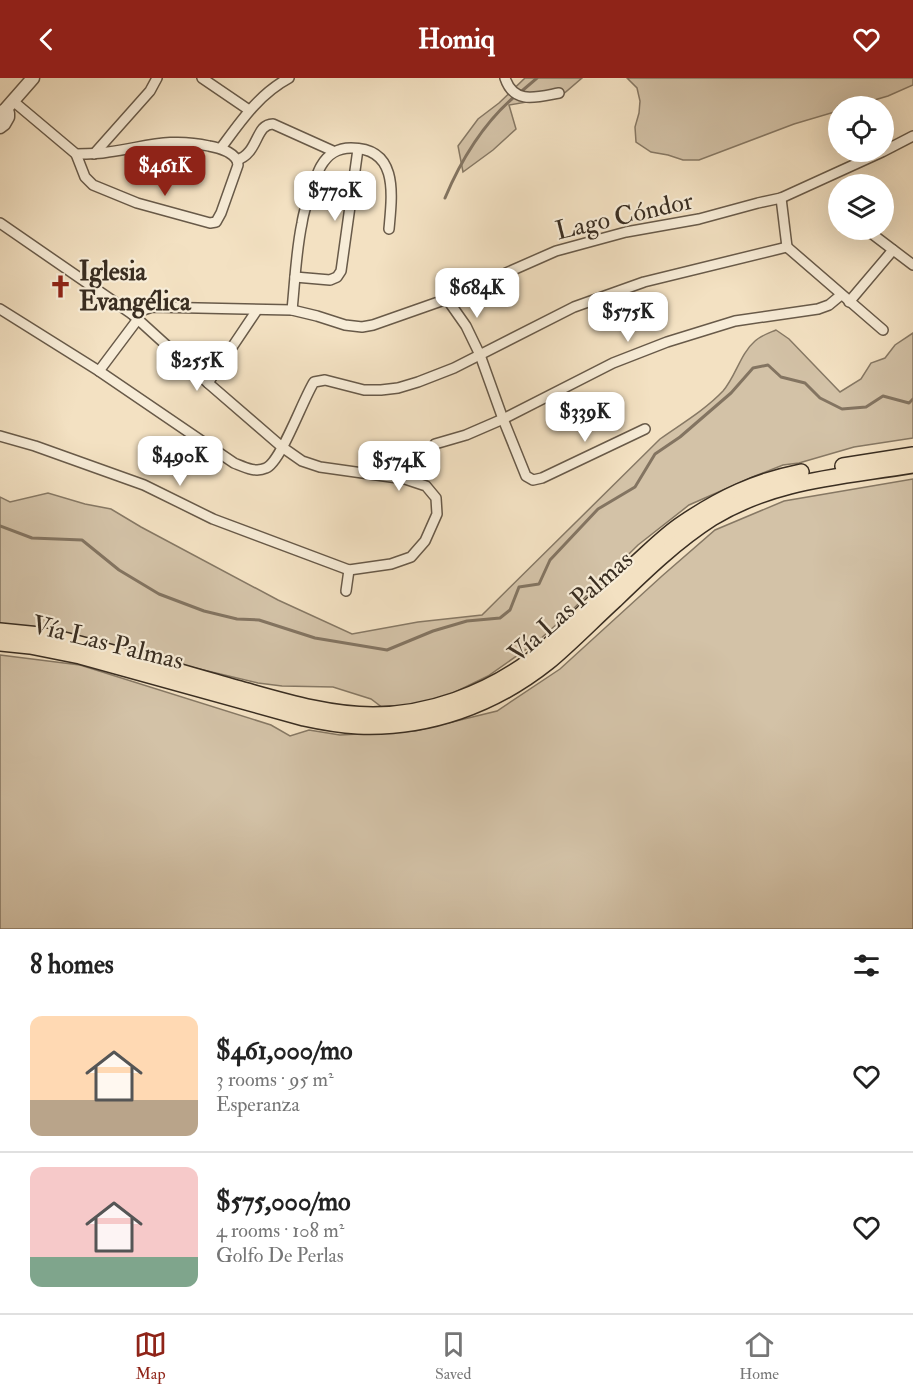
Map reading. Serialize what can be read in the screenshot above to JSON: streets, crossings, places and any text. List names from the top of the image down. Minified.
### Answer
{"streets":{"highway":["Vía Las Palmas"],"street":["Lago Cóndor"]},"places":{"church":["Iglesia Evangélica"]},"page":{"header":"Homiq","price":["$461K","$770K","$684K","$575K","$255K","$339K","$490K","$574K"],"heading":"8 homes","list":[{"name":"$461,000/mo","note":"3 rooms · 95 m² · Esperanza"},{"name":"$575,000/mo","note":"4 rooms · 108 m² · Golfo De Perlas"}],"tabs":["Map","Saved","Home"]}}
